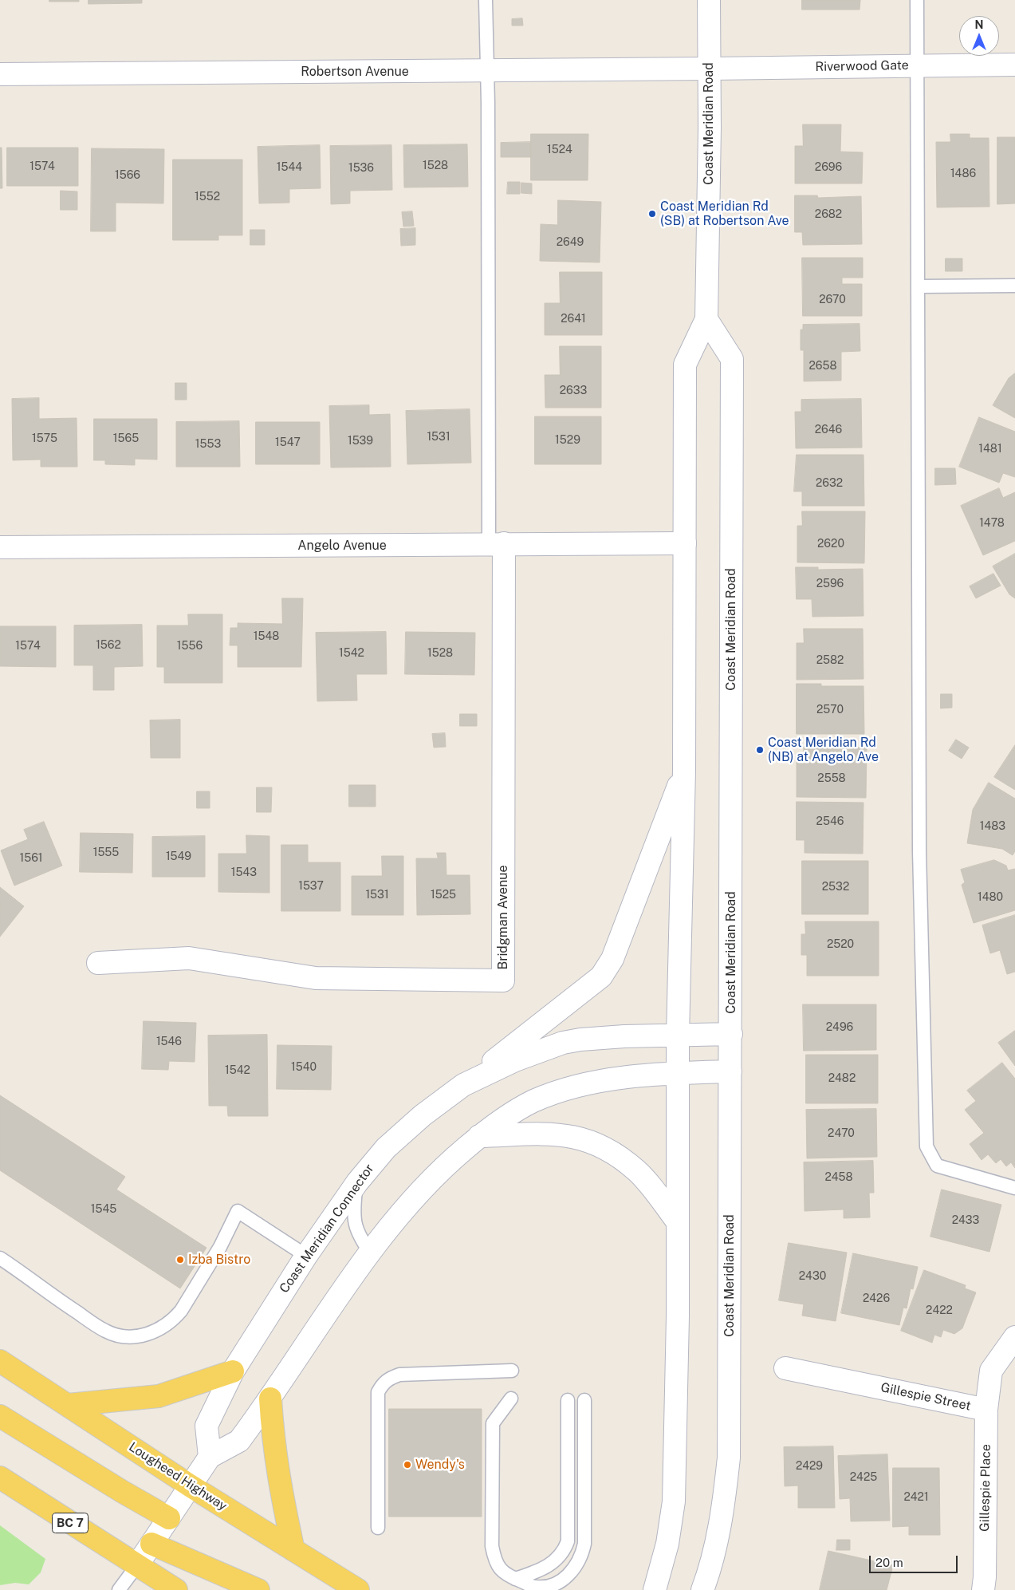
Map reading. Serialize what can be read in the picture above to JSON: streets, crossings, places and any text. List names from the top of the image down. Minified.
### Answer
{"streets":{"main road":["Riverwood Gate","Robertson Avenue","Coast Meridian Road","Angelo Avenue","Bridgman Avenue","Coast Meridian Connector","Gillespie Street","Lougheed Highway","Gillespie Place","BC 7"]},"crossings":[["Riverwood Gate","Robertson Avenue"],["Riverwood Gate","Coast Meridian Road"],["Robertson Avenue","Coast Meridian Road"],["Coast Meridian Road","Angelo Avenue"],["Coast Meridian Road","Coast Meridian Connector"],["Angelo Avenue","Bridgman Avenue"],["Gillespie Street","Gillespie Place"]],"places":["Coast Meridian Rd (SB) at Robertson Ave","Coast Meridian Rd (NB) at Angelo Ave","Izba Bistro","Wendy's"],"house_numbers":["1524","1528","1574","1544","2696","1536","1486","1566","1552","2682","2649","2670","2641","2658","2633","2646","1531","1575","1565","1529","1539","1547","1553","1481","2632","1478","2620","2596","1548","1562","1574","1556","1542","1528","2582","2570","2558","2546","1483","1555","1549","1561","1543","1537","2532","1531","1525","1480","2520","2496","1546","1540","1542","2482","2470","2458","1545","2433","2430","2426","2422","2429","2425","2421"],"scale_bar":"20 m","north":"top"}
